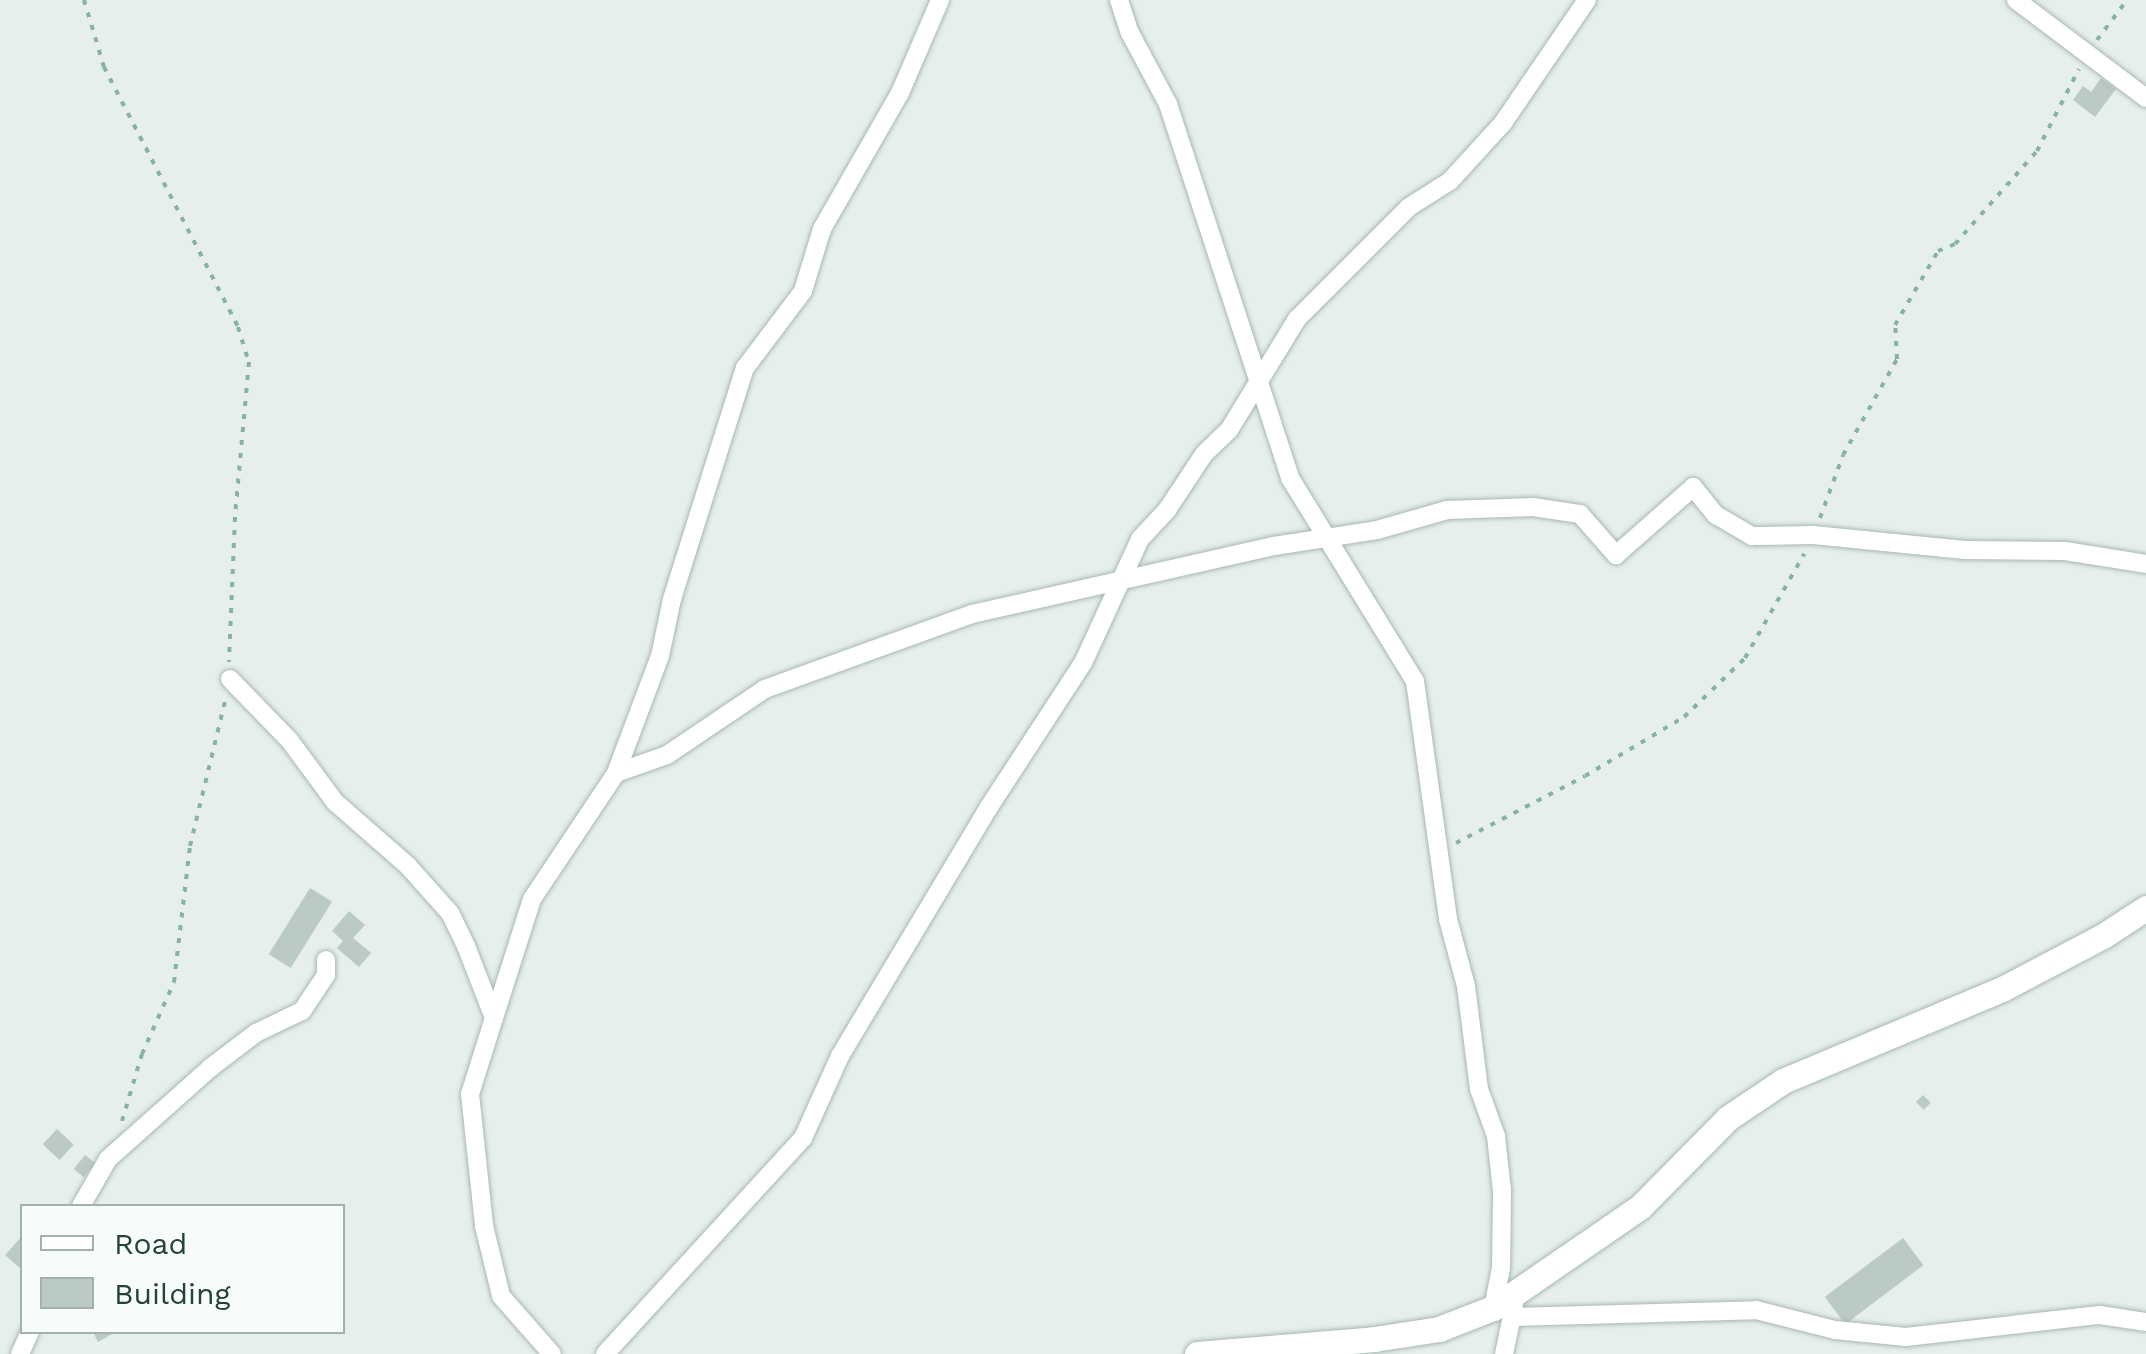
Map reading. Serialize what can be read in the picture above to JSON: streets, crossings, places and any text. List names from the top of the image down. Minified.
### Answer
{"legend":["Road","Building"]}
